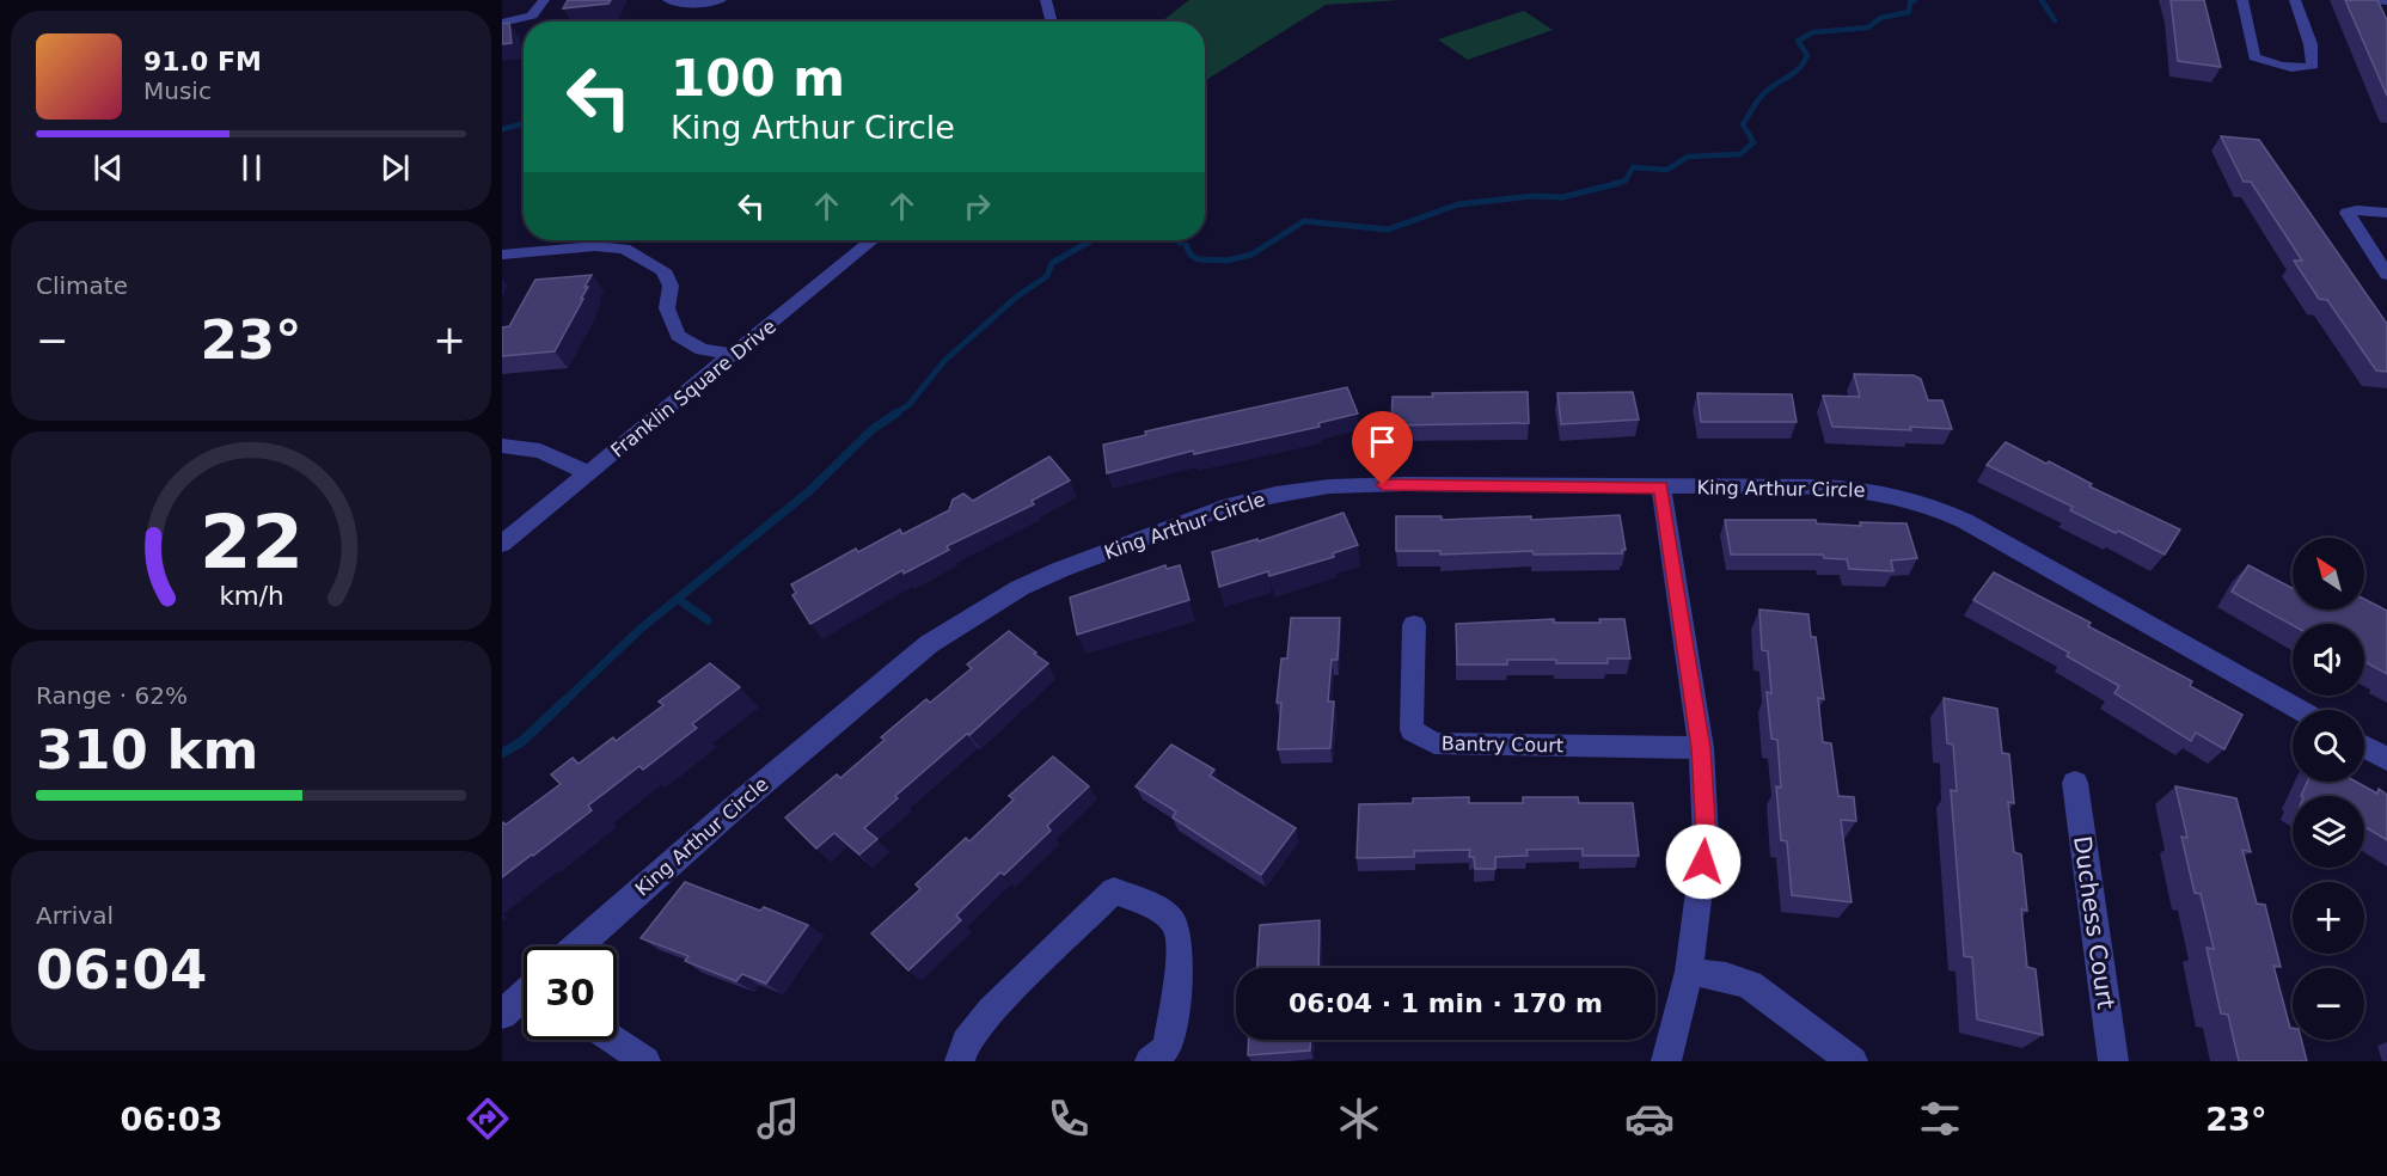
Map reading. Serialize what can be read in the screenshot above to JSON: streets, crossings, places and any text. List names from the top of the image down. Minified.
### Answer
{"streets":{"street":["Franklin Square Drive","King Arthur Circle","Bantry Court","Duchess Court"]},"north":"top left","page":{"turn":["100 m","King Arthur Circle"],"song":["91.0 FM","Music"],"tile":["Climate",["Range · 62%","310 km"],["Arrival","06:04"]],"heat":["−","23°","+"],"map_buttons":["+","−"],"limit":"30","trip":"06:04 · 1 min · 170 m","tabs":["06:03","23°"],"gauge":["22","km/h"]}}
